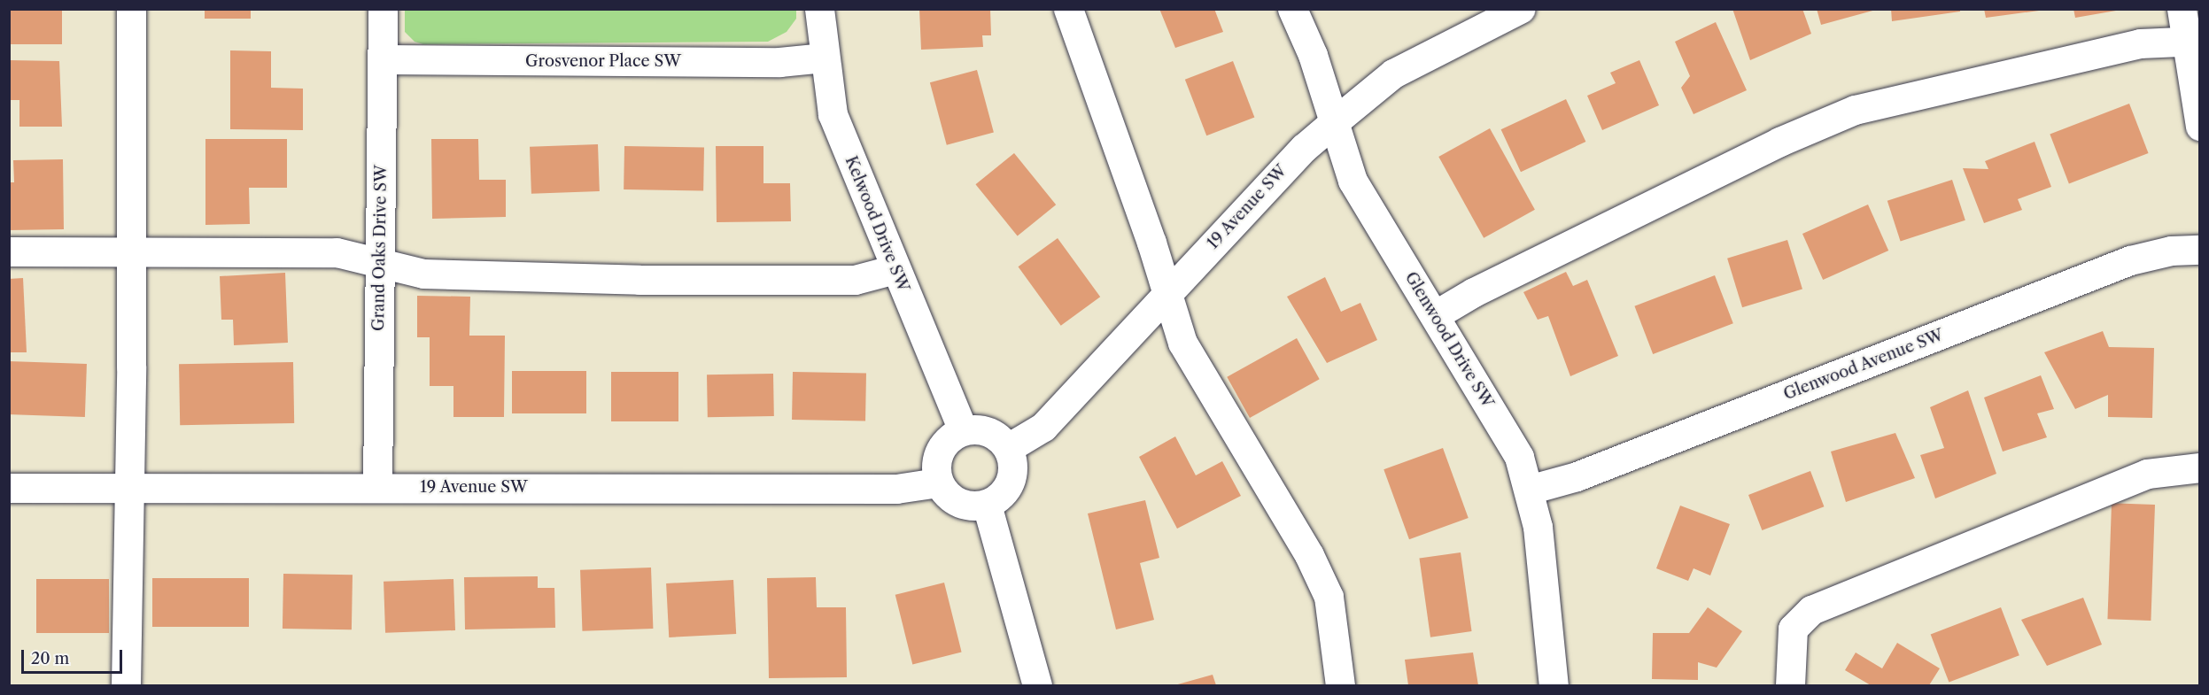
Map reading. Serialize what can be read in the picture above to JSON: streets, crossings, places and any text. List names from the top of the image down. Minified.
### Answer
{"streets":{"street":["Grosvenor Place SW","19 Avenue SW","Kelwood Drive SW","Grand Oaks Drive SW","Glenwood Drive SW","Glenwood Avenue SW"]},"crossings":[["Grosvenor Place SW","Kelwood Drive SW"],["Grosvenor Place SW","Grand Oaks Drive SW"],["19 Avenue SW","Kelwood Drive SW"],["19 Avenue SW","Grand Oaks Drive SW"],["19 Avenue SW","Glenwood Drive SW"],["Glenwood Drive SW","Glenwood Avenue SW"]],"scale_bar":"20 m"}
